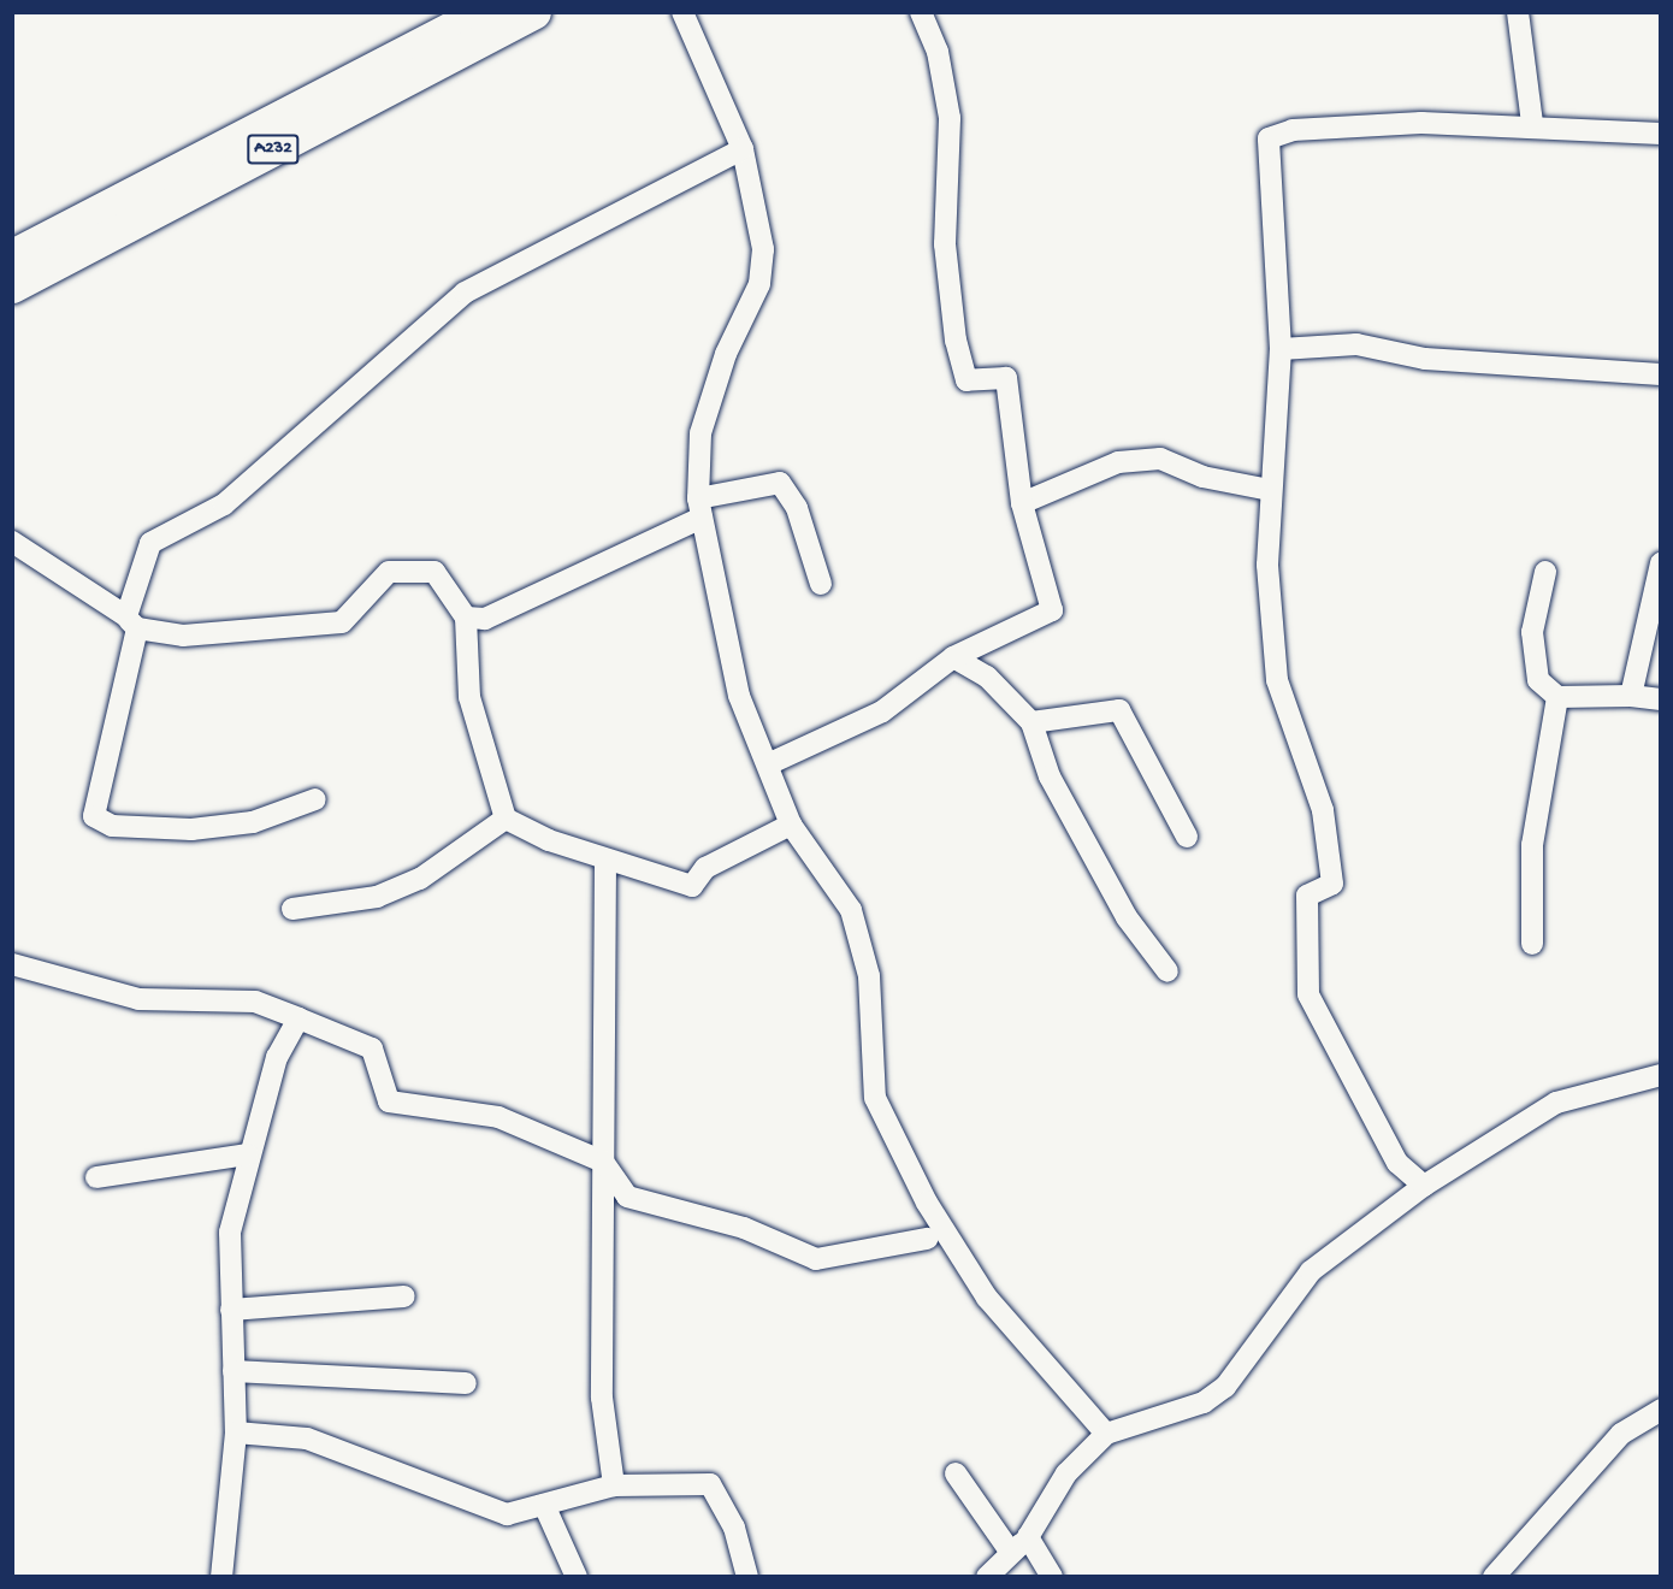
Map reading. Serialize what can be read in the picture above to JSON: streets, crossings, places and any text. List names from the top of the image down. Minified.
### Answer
{"streets":{"highway":["A232"]}}
